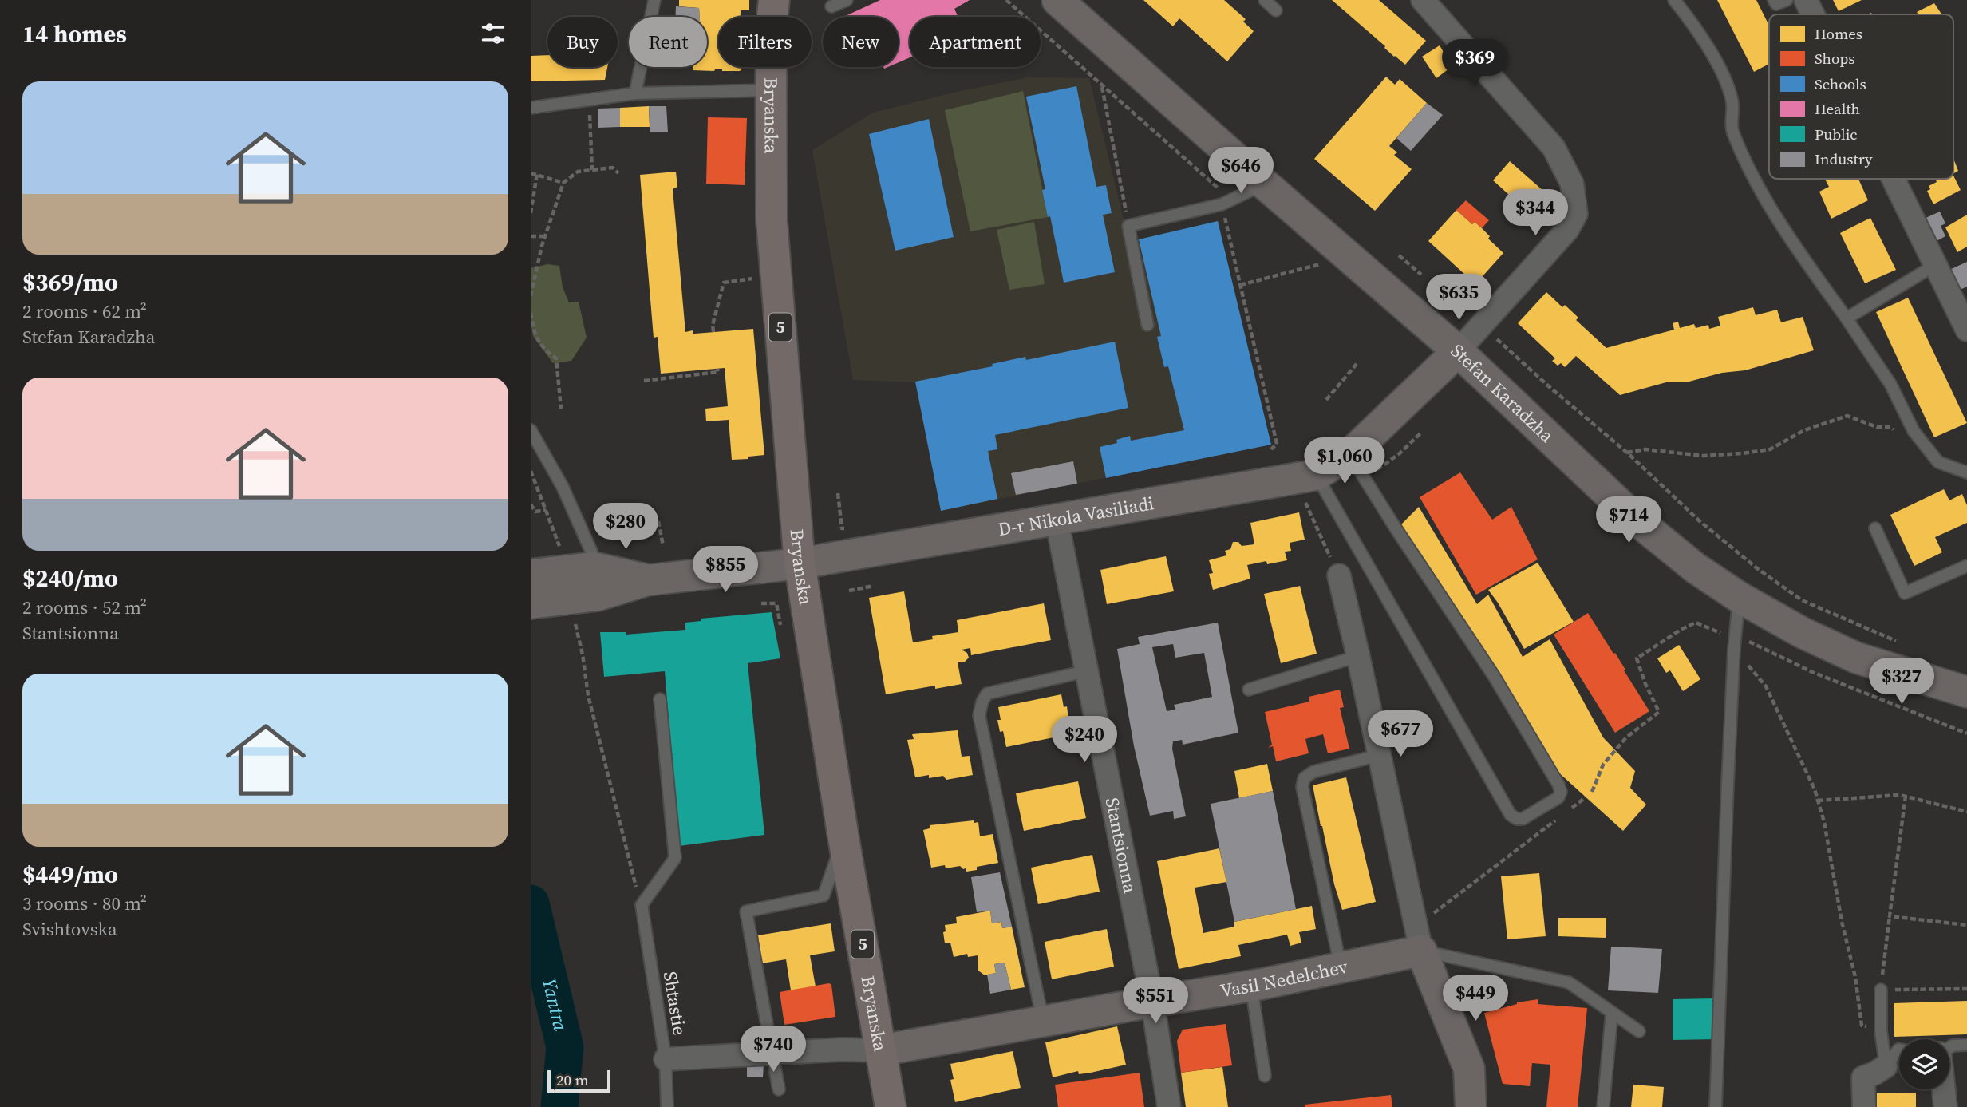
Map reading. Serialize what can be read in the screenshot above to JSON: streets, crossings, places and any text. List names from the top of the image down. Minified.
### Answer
{"streets":{"main road":["Bryanska","5"],"street":["Stefan Karadzha","D-r Nikola Vasiliadi","Stantsionna","Vasil Nedelchev"],"lane":["Shtastie"]},"crossings":[["Bryanska","D-r Nikola Vasiliadi"],["Bryanska","Vasil Nedelchev"],["Stefan Karadzha","D-r Nikola Vasiliadi"],["D-r Nikola Vasiliadi","Stantsionna"],["Stantsionna","Vasil Nedelchev"]],"water":["Yantra"],"legend":["Homes","Shops","Schools","Health","Public","Industry"],"scale_bar":"20 m","page":{"heading":"14 homes","chip":["Buy","Rent","Filters","New","Apartment"],"price":["$369","$646","$344","$635","$1,060","$714","$280","$855","$327","$677","$240","$449","$551","$740"],"list":[{"name":"$369/mo","note":"2 rooms · 62 m² · Stefan Karadzha"},{"name":"$240/mo","note":"2 rooms · 52 m² · Stantsionna"},{"name":"$449/mo","note":"3 rooms · 80 m² · Svishtovska"}],"scale":"20 m"}}
